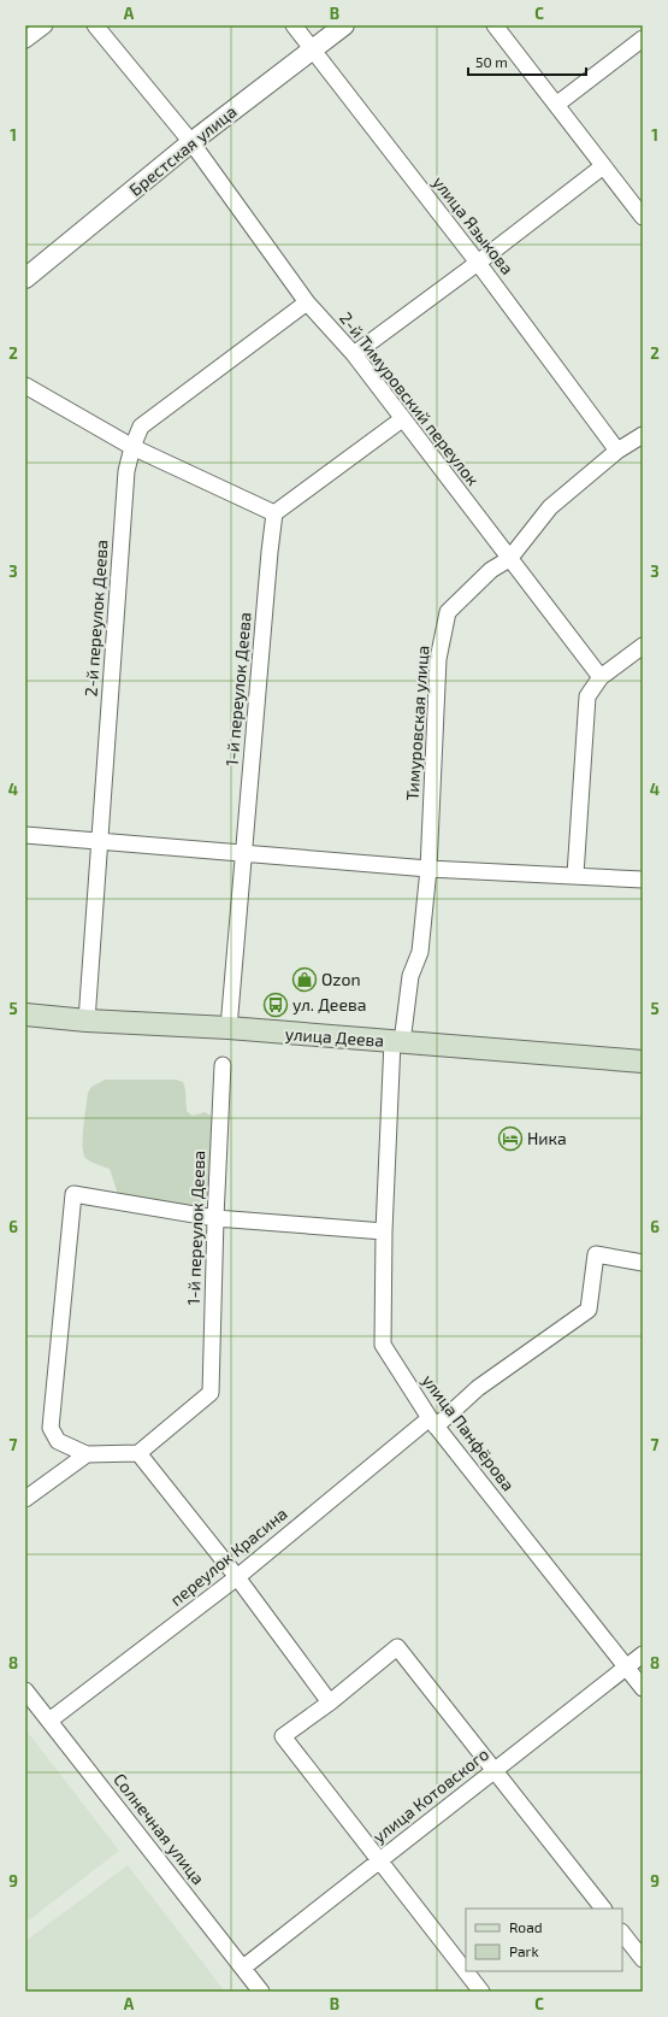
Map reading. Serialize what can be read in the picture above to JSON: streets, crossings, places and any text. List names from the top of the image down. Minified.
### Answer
{"streets":{"main road":["улица Деева"],"street":["Брестская улица","улица Языкова","2-й Тимуровский переулок","2-й переулок Деева","1-й переулок Деева","Тимуровская улица","улица Панфёрова","переулок Красина","улица Котовского","Солнечная улица"]},"crossings":[["Брестская улица","улица Языкова"],["Брестская улица","2-й Тимуровский переулок"],["улица Языкова","Тимуровская улица"],["2-й Тимуровский переулок","2-й переулок Деева"],["2-й Тимуровский переулок","Тимуровская улица"],["2-й переулок Деева","улица Деева"],["1-й переулок Деева","улица Деева"],["Тимуровская улица","улица Деева"],["Тимуровская улица","улица Панфёрова"],["улица Деева","улица Панфёрова"],["улица Панфёрова","переулок Красина"],["улица Панфёрова","улица Котовского"],["переулок Красина","Солнечная улица"],["улица Котовского","Солнечная улица"]],"places":{"shop":["Ozon"],"bus stop":["ул. Деева"],"hotel":["Ника"]},"legend":["Road","Park"],"scale_bar":"50 m","grid":{"columns":["A","B","C"],"rows":["1","2","3","4","5","6","7","8","9"]}}
